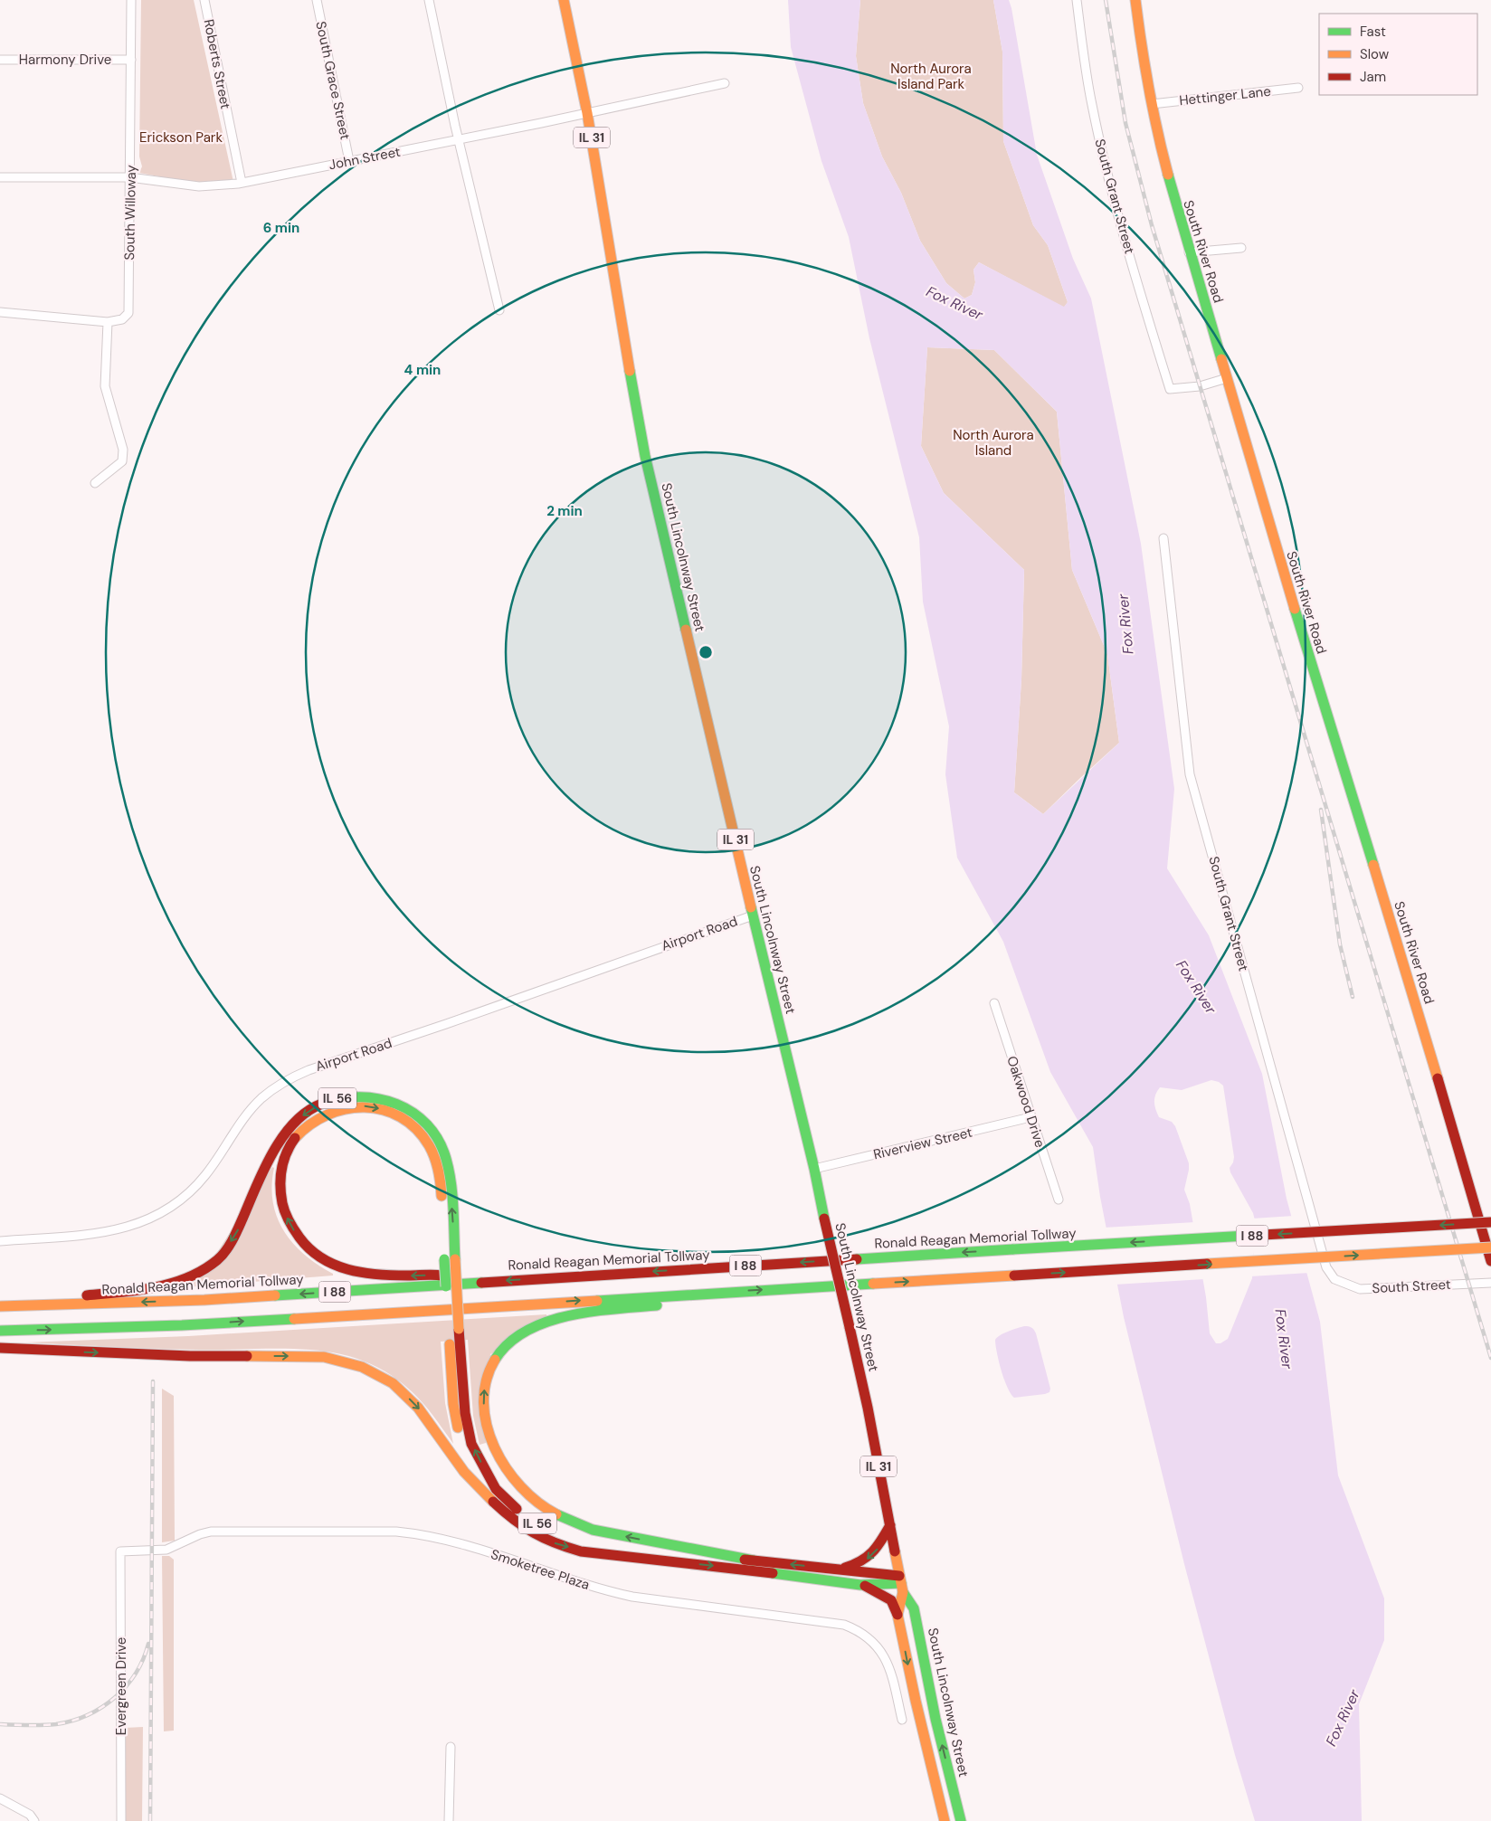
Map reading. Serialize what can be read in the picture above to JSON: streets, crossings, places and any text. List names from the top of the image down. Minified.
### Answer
{"streets":{"main road":["IL 31","South River Road","South Lincolnway Street","IL 56","I 88","Ronald Reagan Memorial Tollway"],"street":["Harmony Drive","Roberts Street","South Grace Street","Hettinger Lane","John Street","South Grant Street","South Willoway","Airport Road","Oakwood Drive","Riverview Street","South Street","Smoketree Plaza","Evergreen Drive"]},"crossings":[["Harmony Drive","South Willoway"],["Roberts Street","John Street"],["South Grace Street","John Street"],["Hettinger Lane","South River Road"],["John Street","South Willoway"],["John Street","South Lincolnway Street"],["South Grant Street","South River Road"],["South Grant Street","South Street"],["South Lincolnway Street","Airport Road"],["South Lincolnway Street","IL 56"],["South Lincolnway Street","Riverview Street"],["IL 56","Ronald Reagan Memorial Tollway"],["Oakwood Drive","Riverview Street"],["Smoketree Plaza","Evergreen Drive"]],"water":["Fox River"],"parks":["North Aurora Island Park","Erickson Park","North Aurora Island"],"legend":["Fast","Slow","Jam"],"rings":["6 min","4 min","2 min"]}
